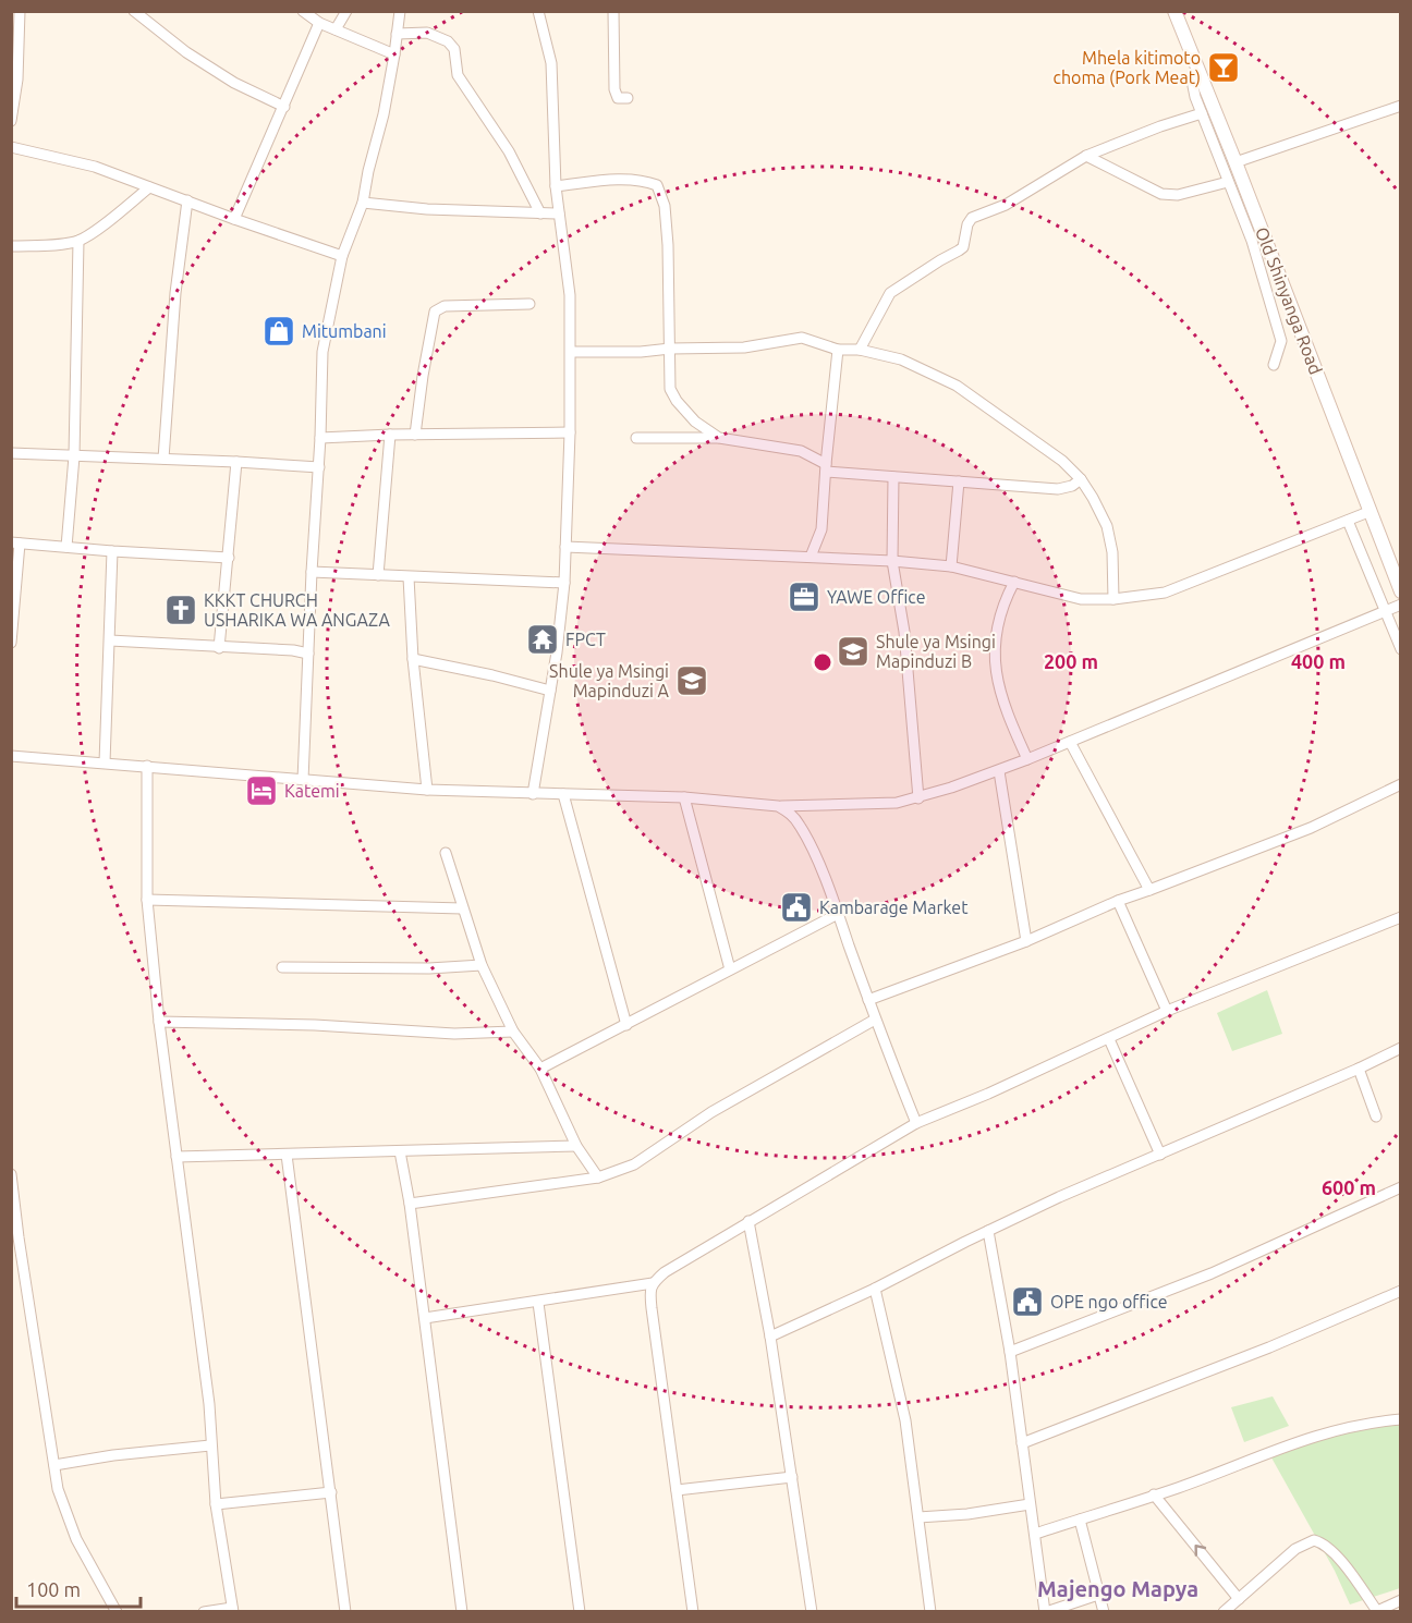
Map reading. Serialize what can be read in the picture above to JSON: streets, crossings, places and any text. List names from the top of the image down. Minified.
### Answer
{"streets":{"main road":["Old Shinyanga Road"]},"districts":["Majengo Mapya"],"places":{"bar":["Mhela kitimoto choma (Pork Meat)"],"shop":["Mitumbani"],"office":["YAWE Office"],"church":["KKKT CHURCH USHARIKA WA ANGAZA"],"temple":["FPCT"],"school or university":["Shule ya Msingi Mapinduzi B","Shule ya Msingi Mapinduzi A"],"hotel":["Katemi"],"public building":["Kambarage Market","OPE ngo office"]},"scale_bar":"100 m","rings":["200 m","400 m","600 m"]}
